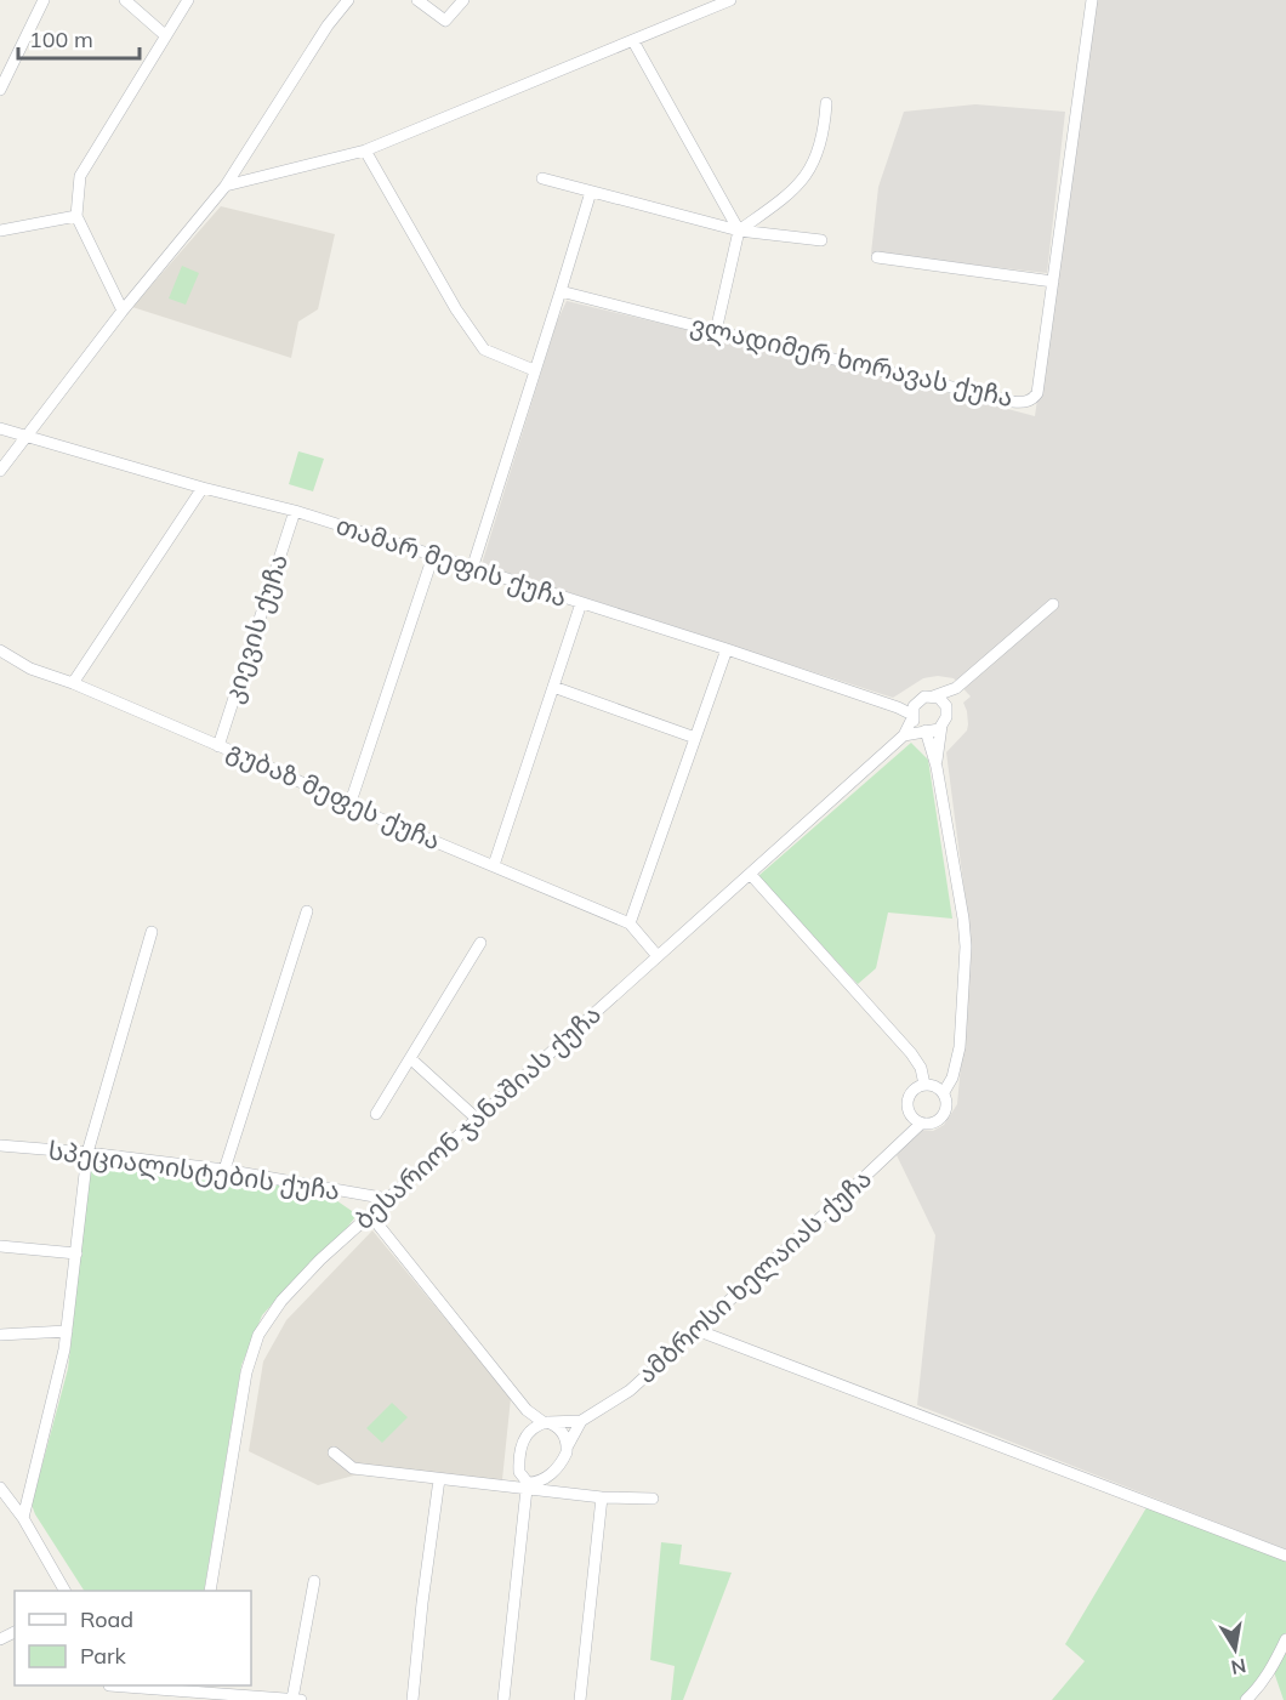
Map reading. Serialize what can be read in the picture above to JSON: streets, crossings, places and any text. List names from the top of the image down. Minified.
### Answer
{"streets":{"street":["ვლადიმერ ხორავას ქუჩა","თამარ მეფის ქუჩა","კიევის ქუჩა","გუბაზ მეფეს ქუჩა","ბესარიონ ჯანაშიას ქუჩა","სპეციალისტების ქუჩა","ამბროსი ხელაიას ქუჩა"]},"crossings":[["თამარ მეფის ქუჩა","კიევის ქუჩა"],["კიევის ქუჩა","გუბაზ მეფეს ქუჩა"],["გუბაზ მეფეს ქუჩა","ბესარიონ ჯანაშიას ქუჩა"],["ბესარიონ ჯანაშიას ქუჩა","სპეციალისტების ქუჩა"]],"legend":["Road","Park"],"scale_bar":"100 m","north":"bottom"}
